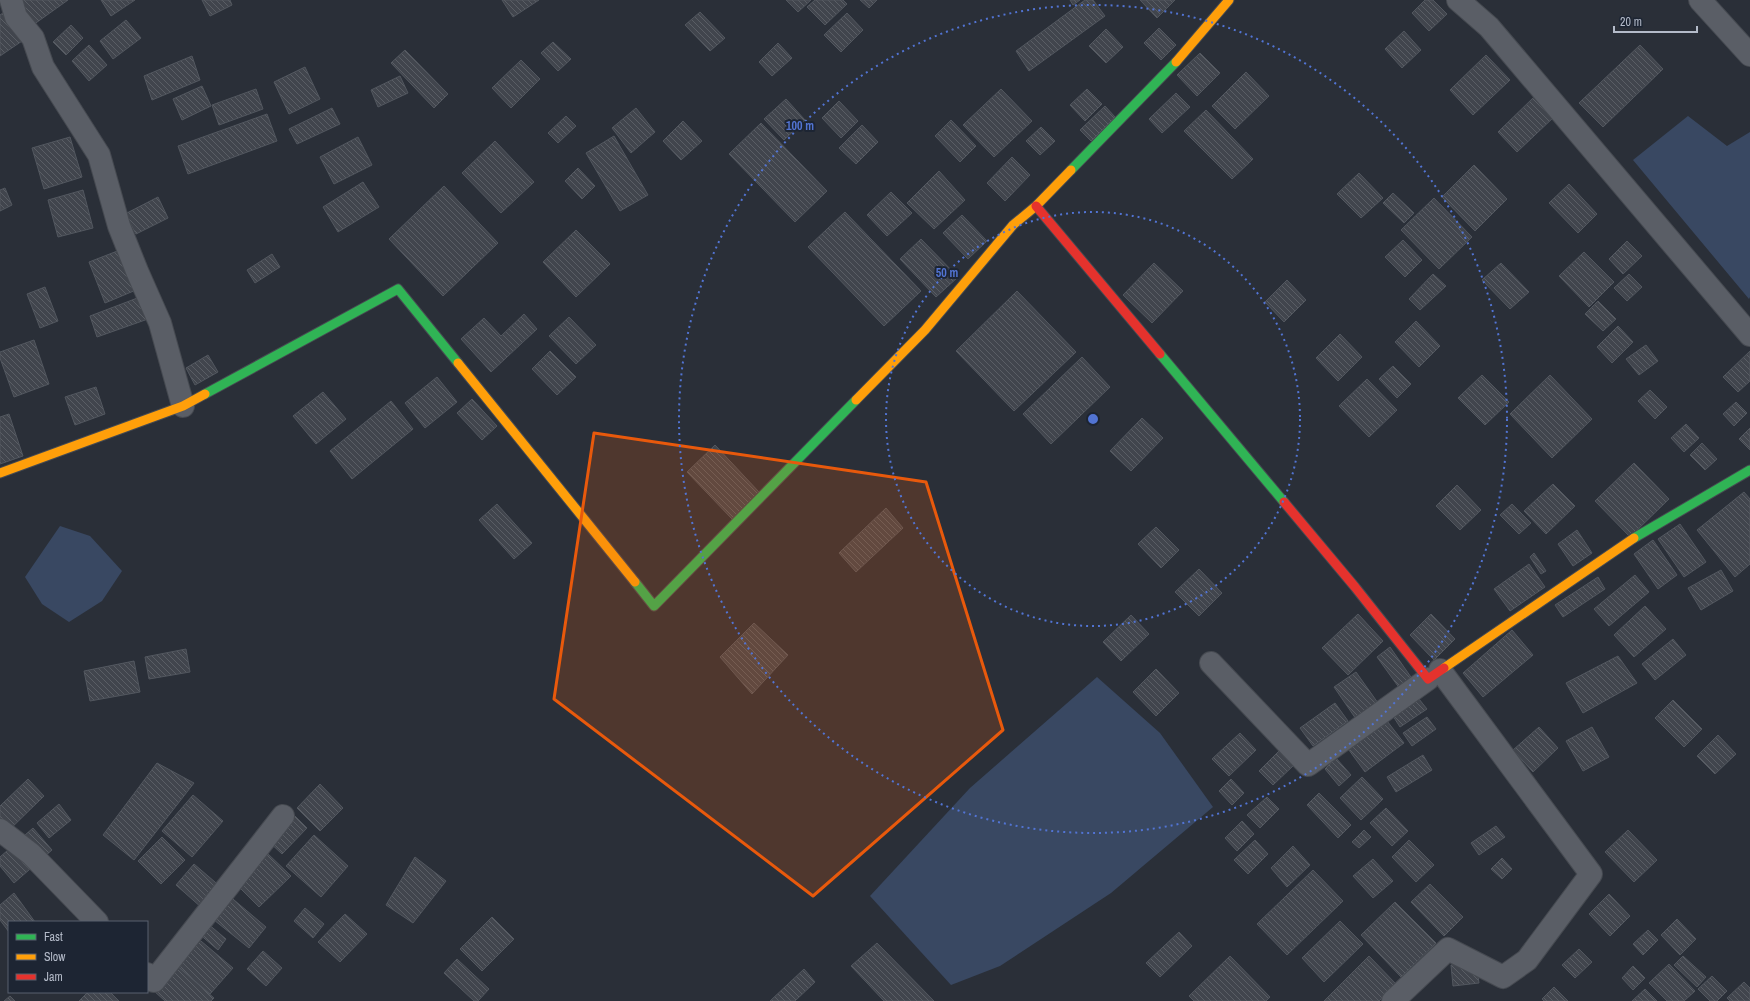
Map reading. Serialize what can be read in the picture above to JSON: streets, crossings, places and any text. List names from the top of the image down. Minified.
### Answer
{"legend":["Fast","Slow","Jam"],"scale_bar":"20 m","rings":["100 m","50 m"]}
